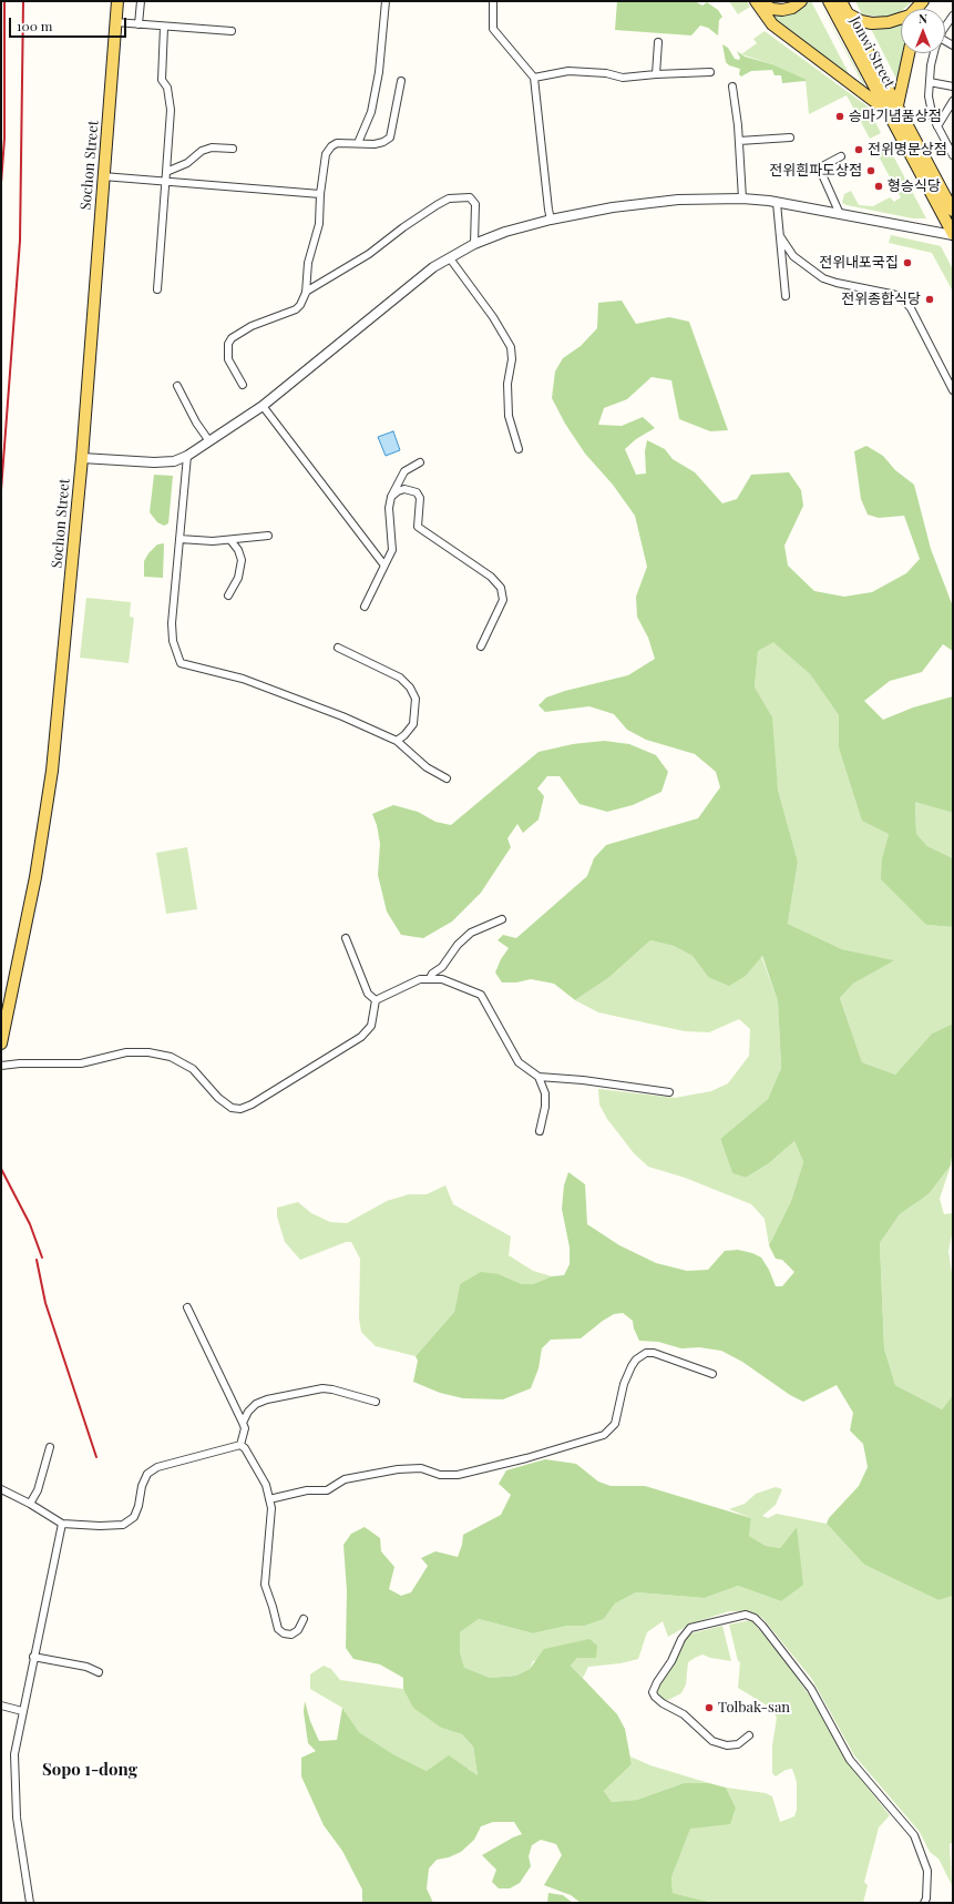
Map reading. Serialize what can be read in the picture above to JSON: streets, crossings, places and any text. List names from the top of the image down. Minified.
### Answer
{"streets":{"main road":["Jonwi Street","Sochon Street"]},"districts":["Sopo 1-dong"],"places":["승마기념품상점","전위명문상점","전위흰파도상점","형승식당","전위내포국집","전위종합식당","Tolbak-san"],"scale_bar":"100 m","north":"top"}
